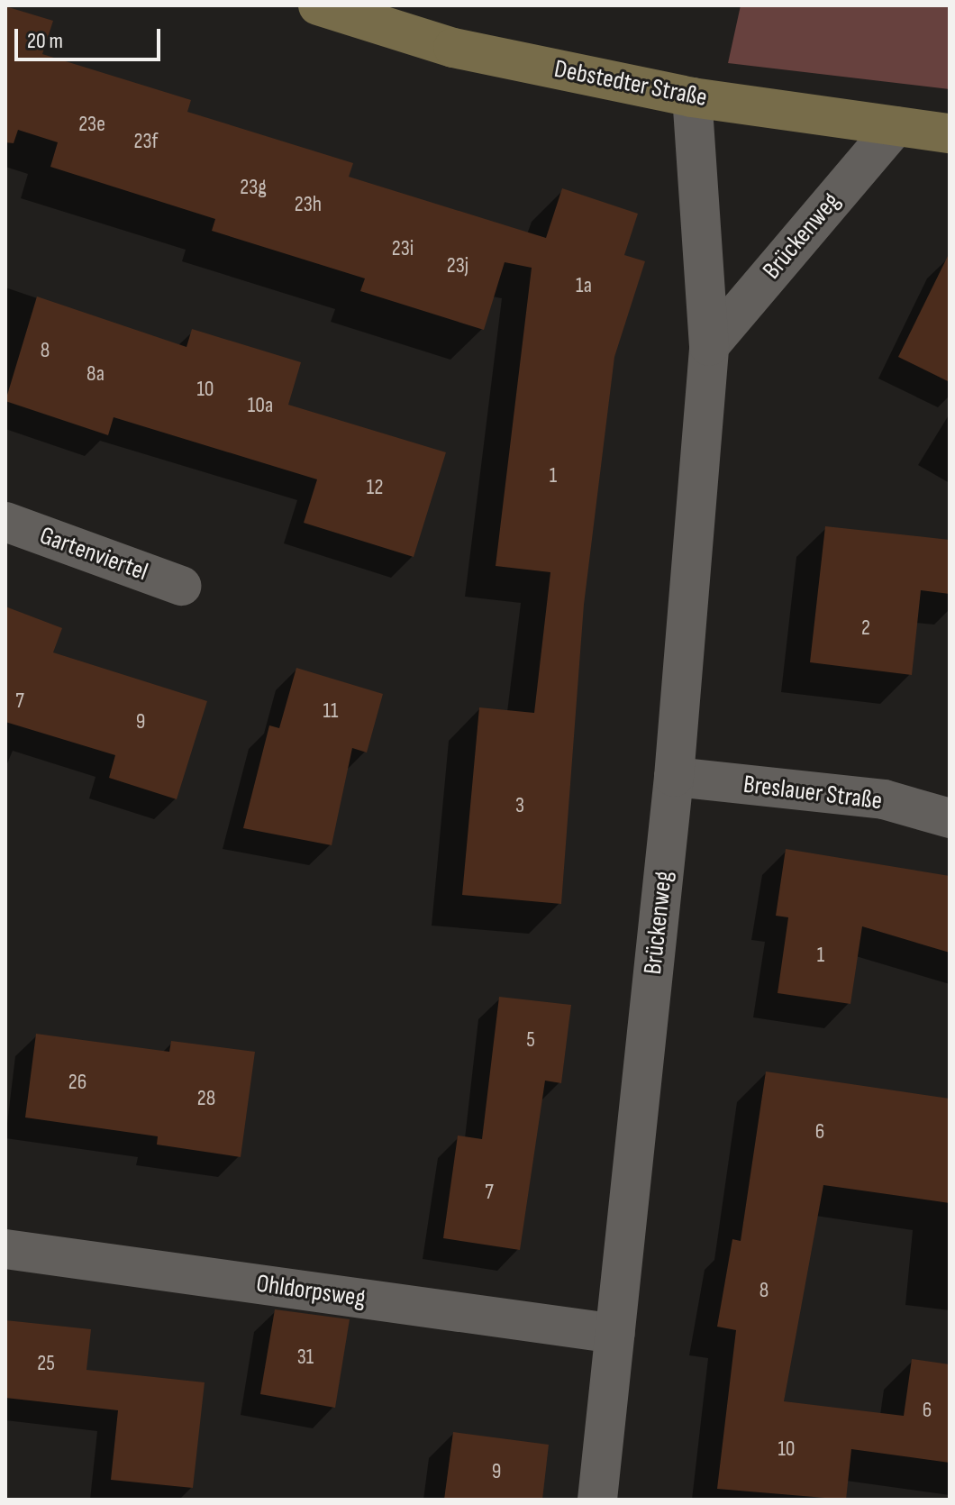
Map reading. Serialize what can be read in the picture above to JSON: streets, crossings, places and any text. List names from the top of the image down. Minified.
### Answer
{"streets":{"main road":["Debstedter Straße"],"street":["Brückenweg","Gartenviertel","Breslauer Straße","Ohldorpsweg"]},"crossings":[["Debstedter Straße","Brückenweg"],["Brückenweg","Breslauer Straße"],["Brückenweg","Ohldorpsweg"]],"house_numbers":["23e","23f","23g","23h","23i","23j","1a","8","8a","10","10a","1","12","2","7","11","9","3","1","5","26","28","6","7","8","31","25","6","10","9"],"scale_bar":"20 m"}
